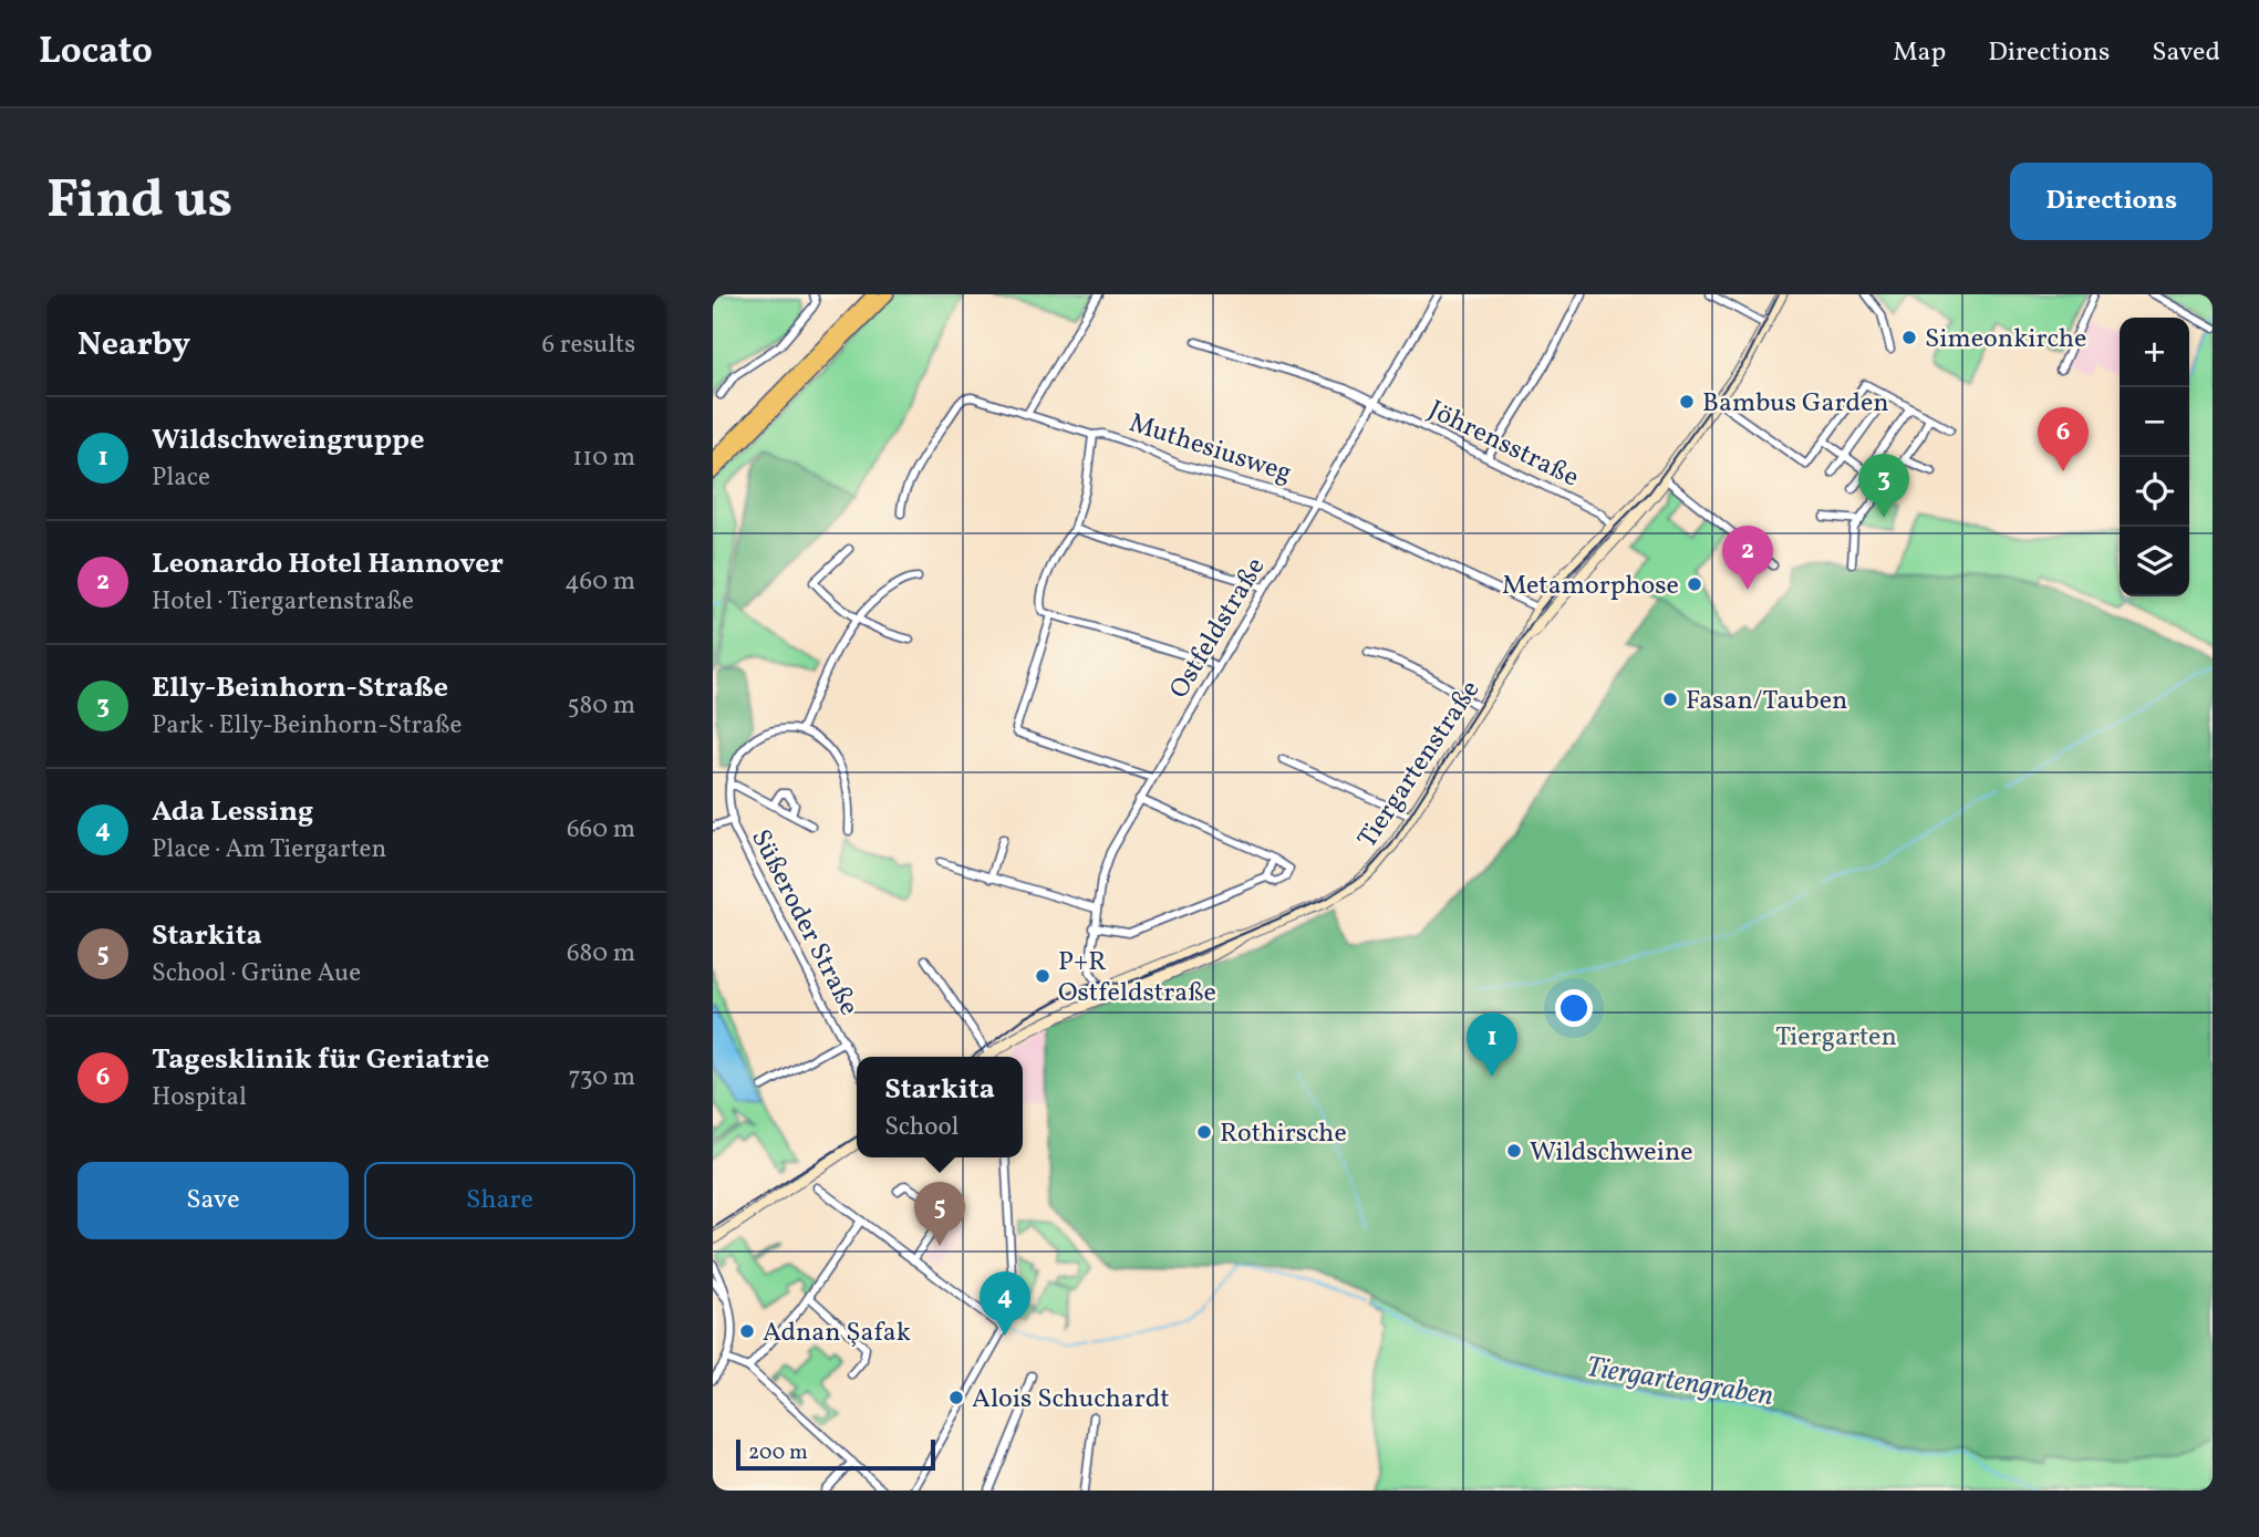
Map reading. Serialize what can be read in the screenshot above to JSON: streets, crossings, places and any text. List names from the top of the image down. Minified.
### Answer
{"streets":{"main road":["Tiergartenstraße"],"street":["Jöhrensstraße","Muthesiusweg","Ostfeldstraße","Süßeroder Straße"]},"crossings":[["Jöhrensstraße","Ostfeldstraße"],["Jöhrensstraße","Tiergartenstraße"],["Muthesiusweg","Ostfeldstraße"],["Muthesiusweg","Tiergartenstraße"],["Ostfeldstraße","Tiergartenstraße"]],"water":["Tiergartengraben"],"parks":["Tiergarten"],"places":["Simeonkirche","Bambus Garden","Metamorphose","Fasan/Tauben","P+R Ostfeldstraße","Rothirsche","Wildschweine","Adnan Şafak","Alois Schuchardt"],"scale_bar":"200 m","page":{"header":"Locato","nav":["Map","Directions","Saved"],"buttons":["Directions",["Save","Share"]],"title":"Find us","heading":["Nearby","6 results"],"map_buttons":["+","−"],"list":[{"mark":"1","name":"Wildschweingruppe","note":"Place","value":"110 m"},{"mark":"2","name":"Leonardo Hotel Hannover","note":"Hotel · Tiergartenstraße","value":"460 m"},{"mark":"3","name":"Elly-Beinhorn-Straße","note":"Park · Elly-Beinhorn-Straße","value":"580 m"},{"mark":"4","name":"Ada Lessing","note":"Place · Am Tiergarten","value":"660 m"},{"mark":"5","name":"Starkita","note":"School · Grüne Aue","value":"680 m"},{"mark":"6","name":"Tagesklinik für Geriatrie","note":"Hospital","value":"730 m"}],"pins":["6","3","2","1","5","4"],"popup":["Starkita","School"],"scale":"200 m"}}
